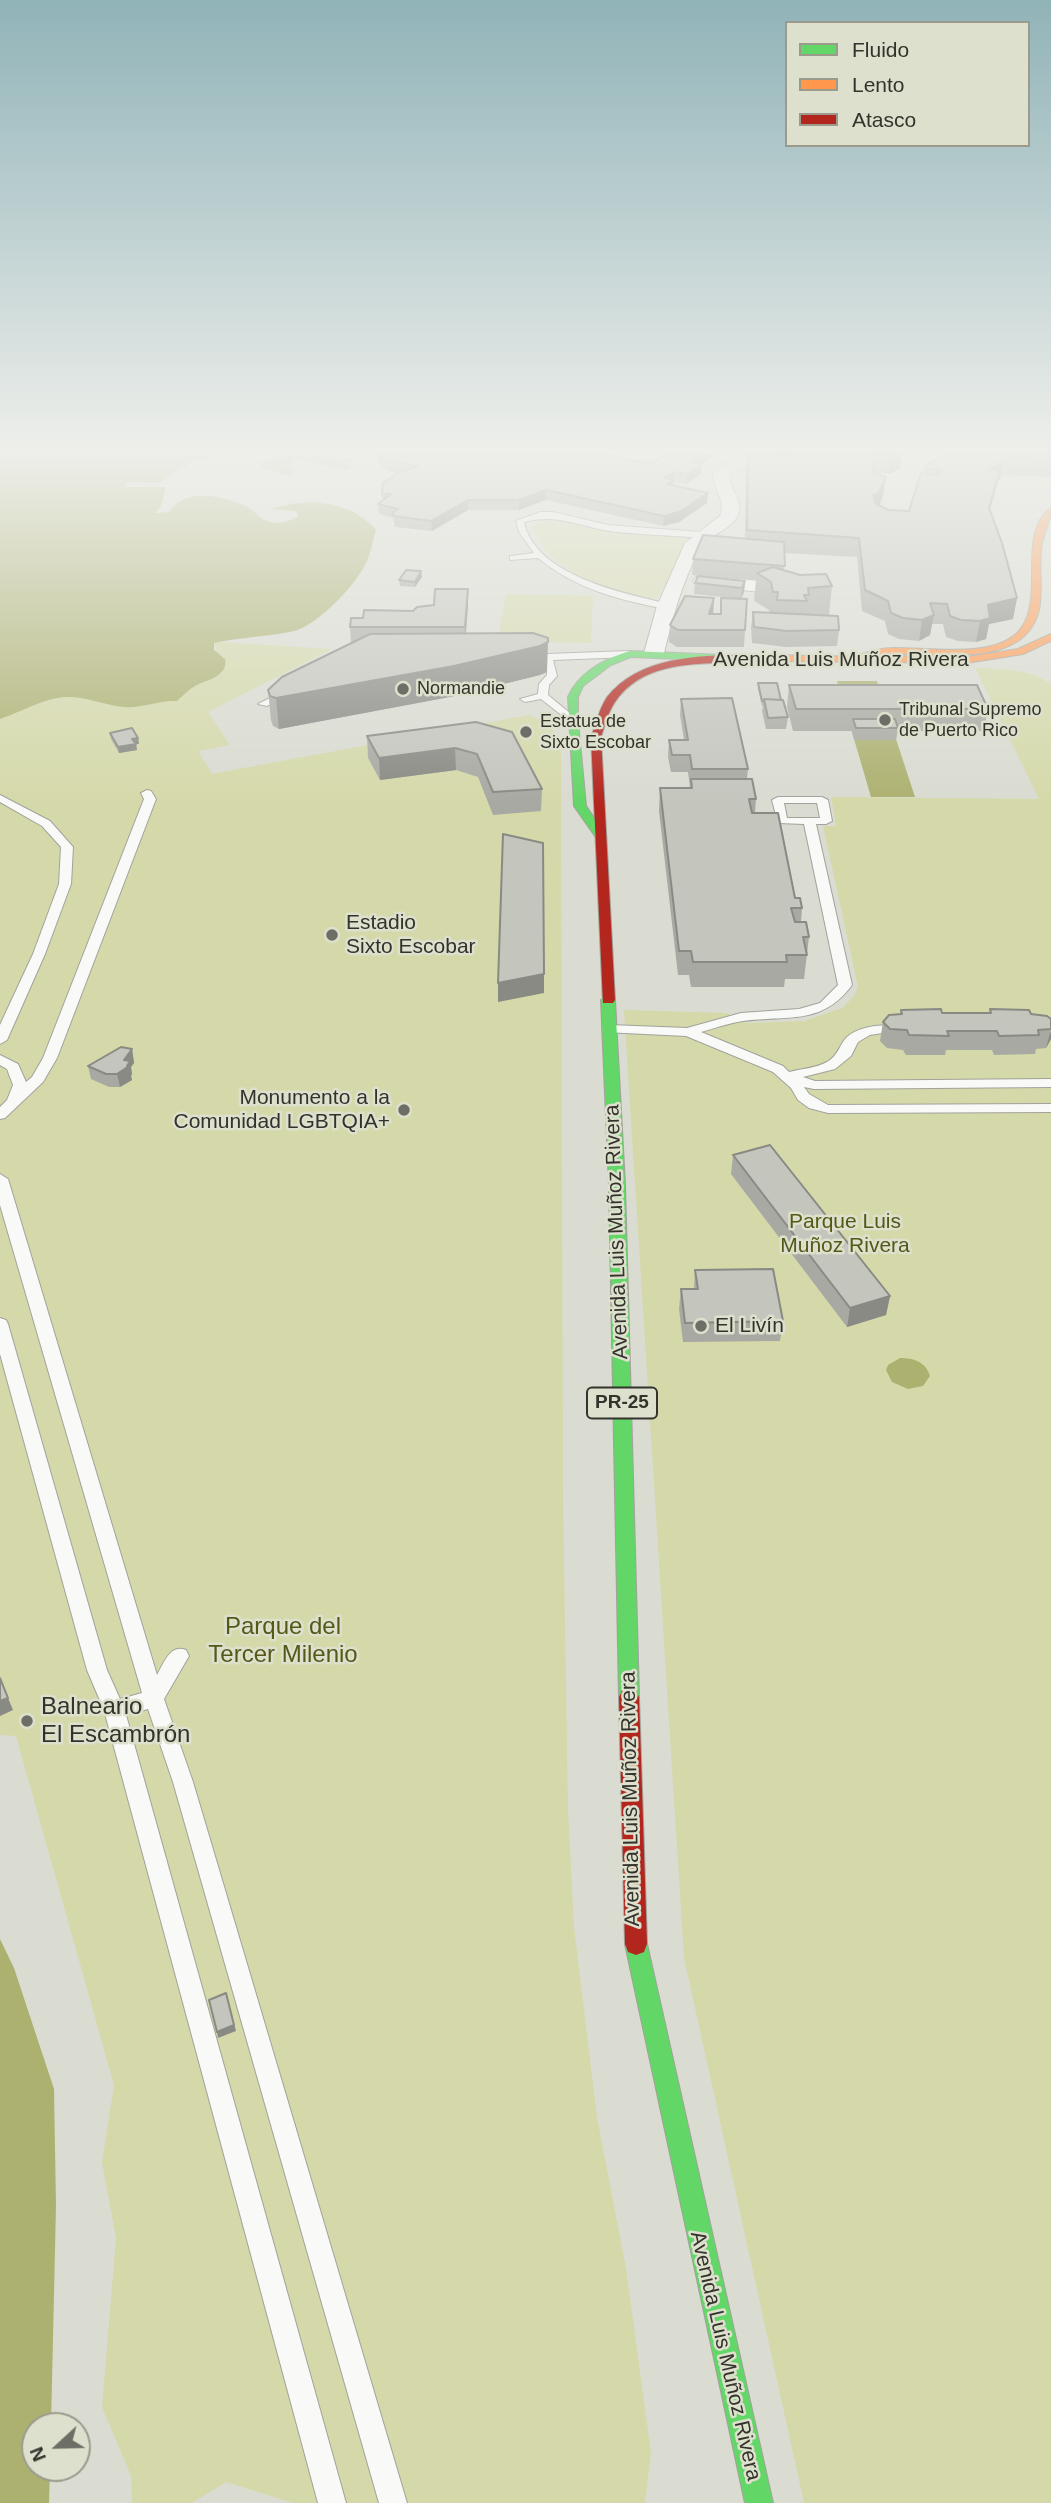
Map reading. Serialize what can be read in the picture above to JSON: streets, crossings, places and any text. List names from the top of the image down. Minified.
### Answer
{"streets":{"main road":["Avenida Luis Muñoz Rivera","PR-25"]},"parks":["Parque Luis Muñoz Rivera","Parque del Tercer Milenio"],"places":["Normandie","Tribunal Supremo de Puerto Rico","Estatua de Sixto Escobar","Estadio Sixto Escobar","Monumento a la Comunidad LGBTQIA+","El Livín","Balneario El Escambrón"],"legend":["Fluido","Lento","Atasco"],"north":"left"}
